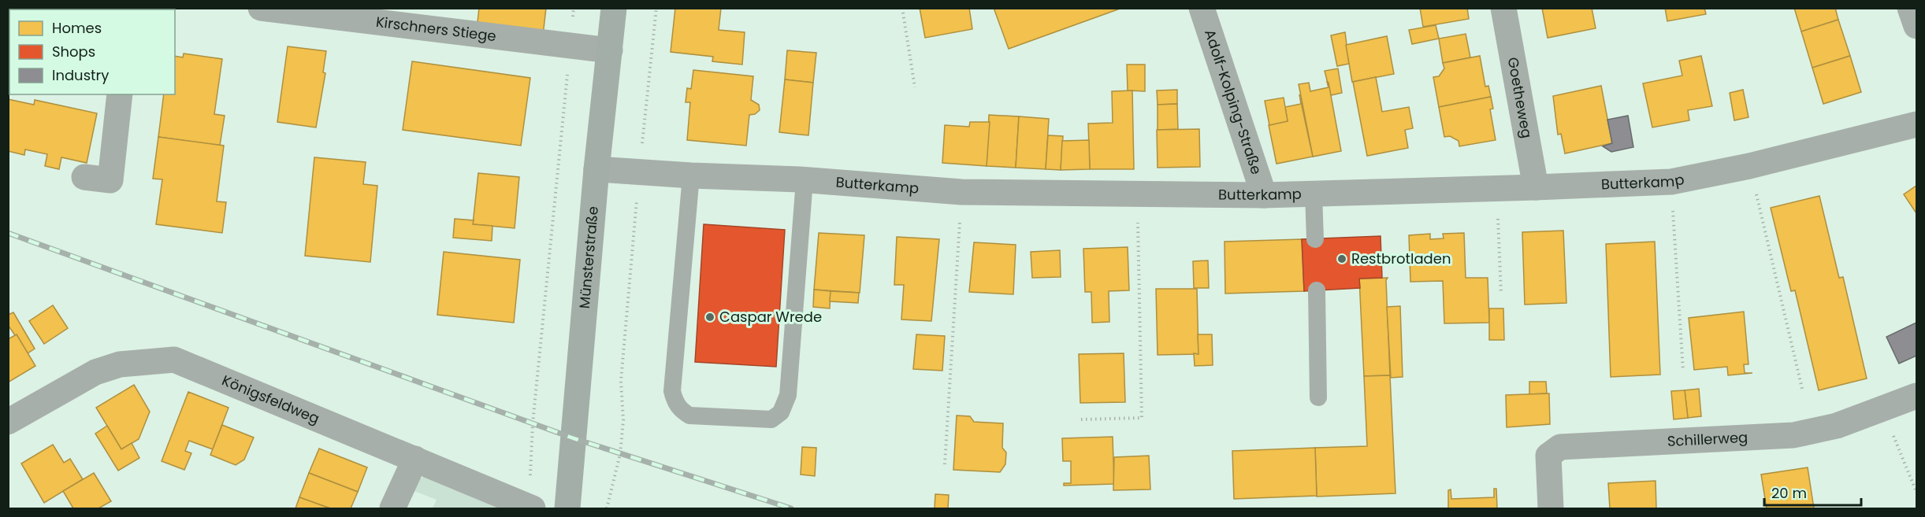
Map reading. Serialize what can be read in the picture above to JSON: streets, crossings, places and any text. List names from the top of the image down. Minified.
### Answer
{"streets":{"main road":["Münsterstraße"],"street":["Kirschners Stiege","Goetheweg","Adolf-Kolping-Straße","Butterkamp","Königsfeldweg","Schillerweg"]},"crossings":[["Kirschners Stiege","Münsterstraße"],["Goetheweg","Butterkamp"],["Adolf-Kolping-Straße","Butterkamp"],["Butterkamp","Münsterstraße"]],"places":["Restbrotladen","Caspar Wrede"],"legend":["Homes","Shops","Industry"],"scale_bar":"20 m"}
